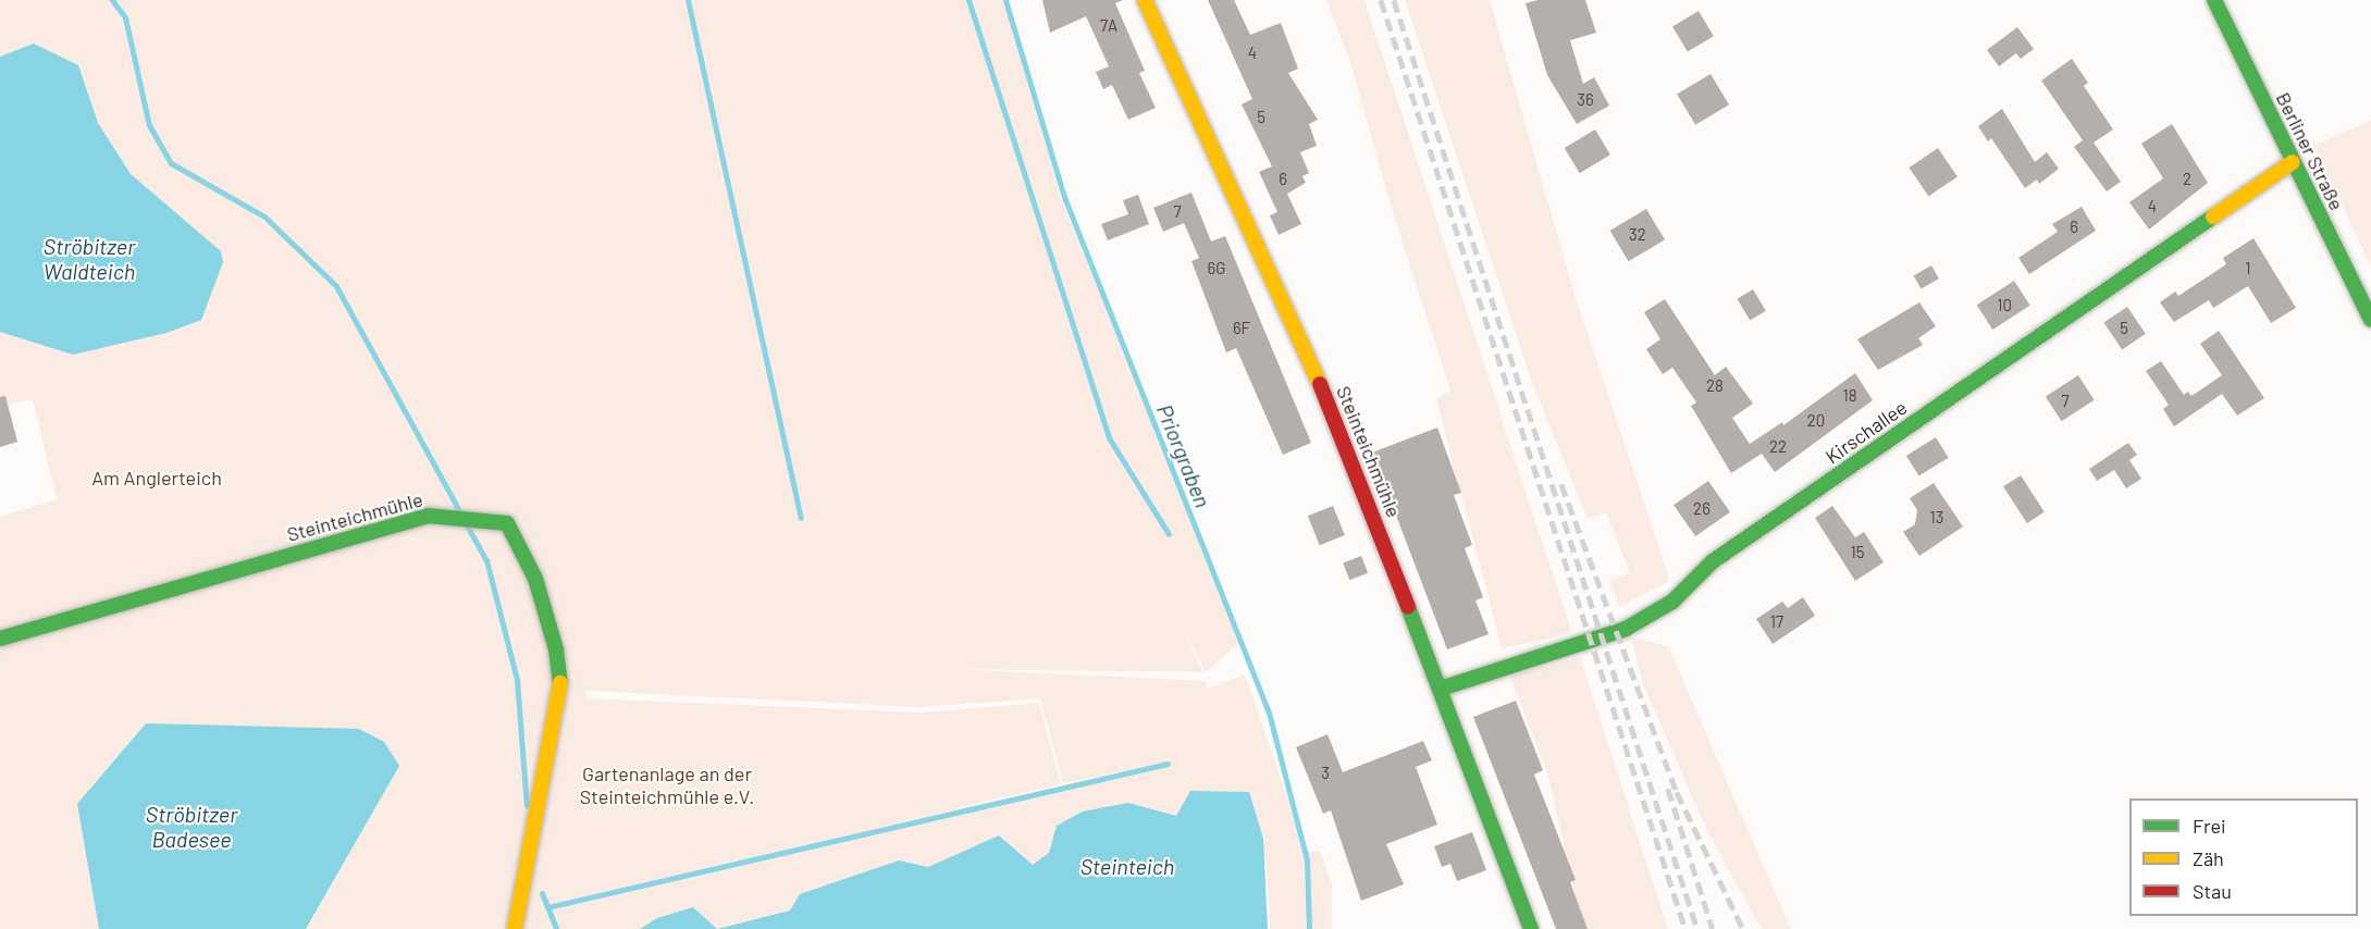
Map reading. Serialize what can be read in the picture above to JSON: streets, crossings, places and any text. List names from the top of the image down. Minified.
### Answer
{"streets":{"street":["Berliner Straße","Kirschallee","Steinteichmühle"]},"crossings":[["Berliner Straße","Kirschallee"],["Kirschallee","Steinteichmühle"]],"water":["Ströbitzer Waldteich","Priorgraben","Ströbitzer Badesee","Steinteich"],"parks":["Am Anglerteich","Gartenanlage an der Steinteichmühle e.V."],"house_numbers":["7A","4","36","5","6","2","4","7","6","32","6G","1","10","6F","5","28","18","7","20","22","26","13","15","17","3"],"legend":["Frei","Zäh","Stau"]}
